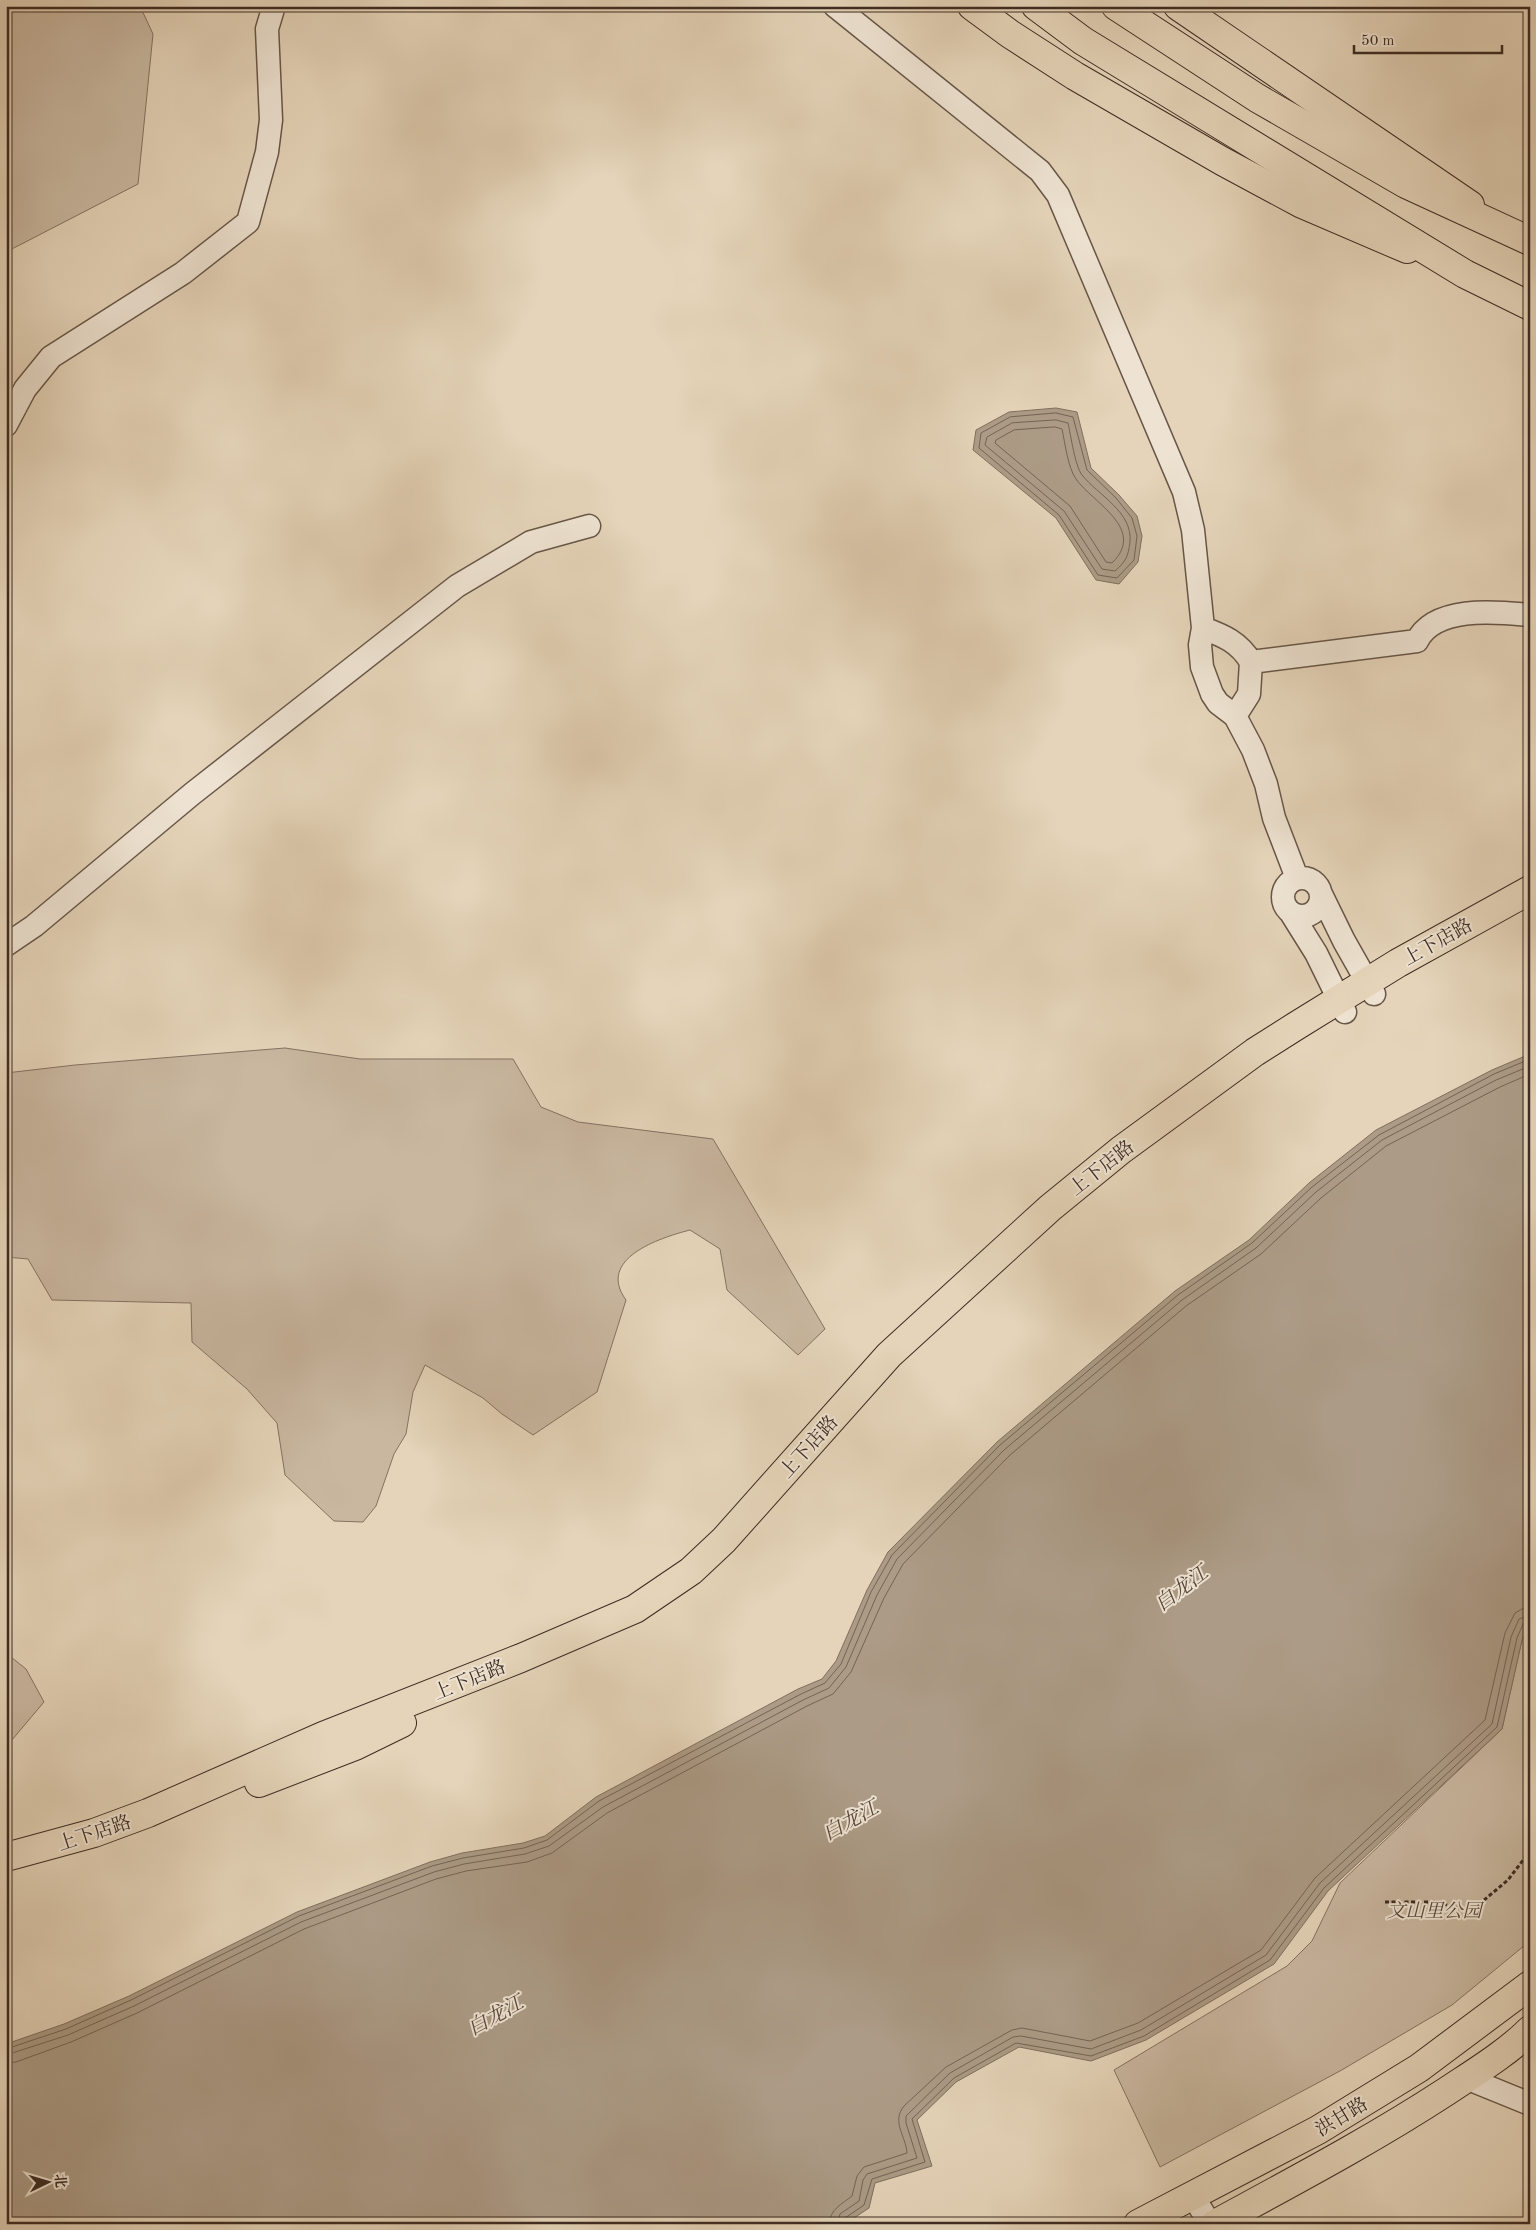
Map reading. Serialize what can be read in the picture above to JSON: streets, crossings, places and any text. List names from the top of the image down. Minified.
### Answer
{"streets":{"main road":["上下店路","洪甘路"]},"water":["白龙江"],"parks":["文山里公园"],"scale_bar":"50 m","north":"right"}
